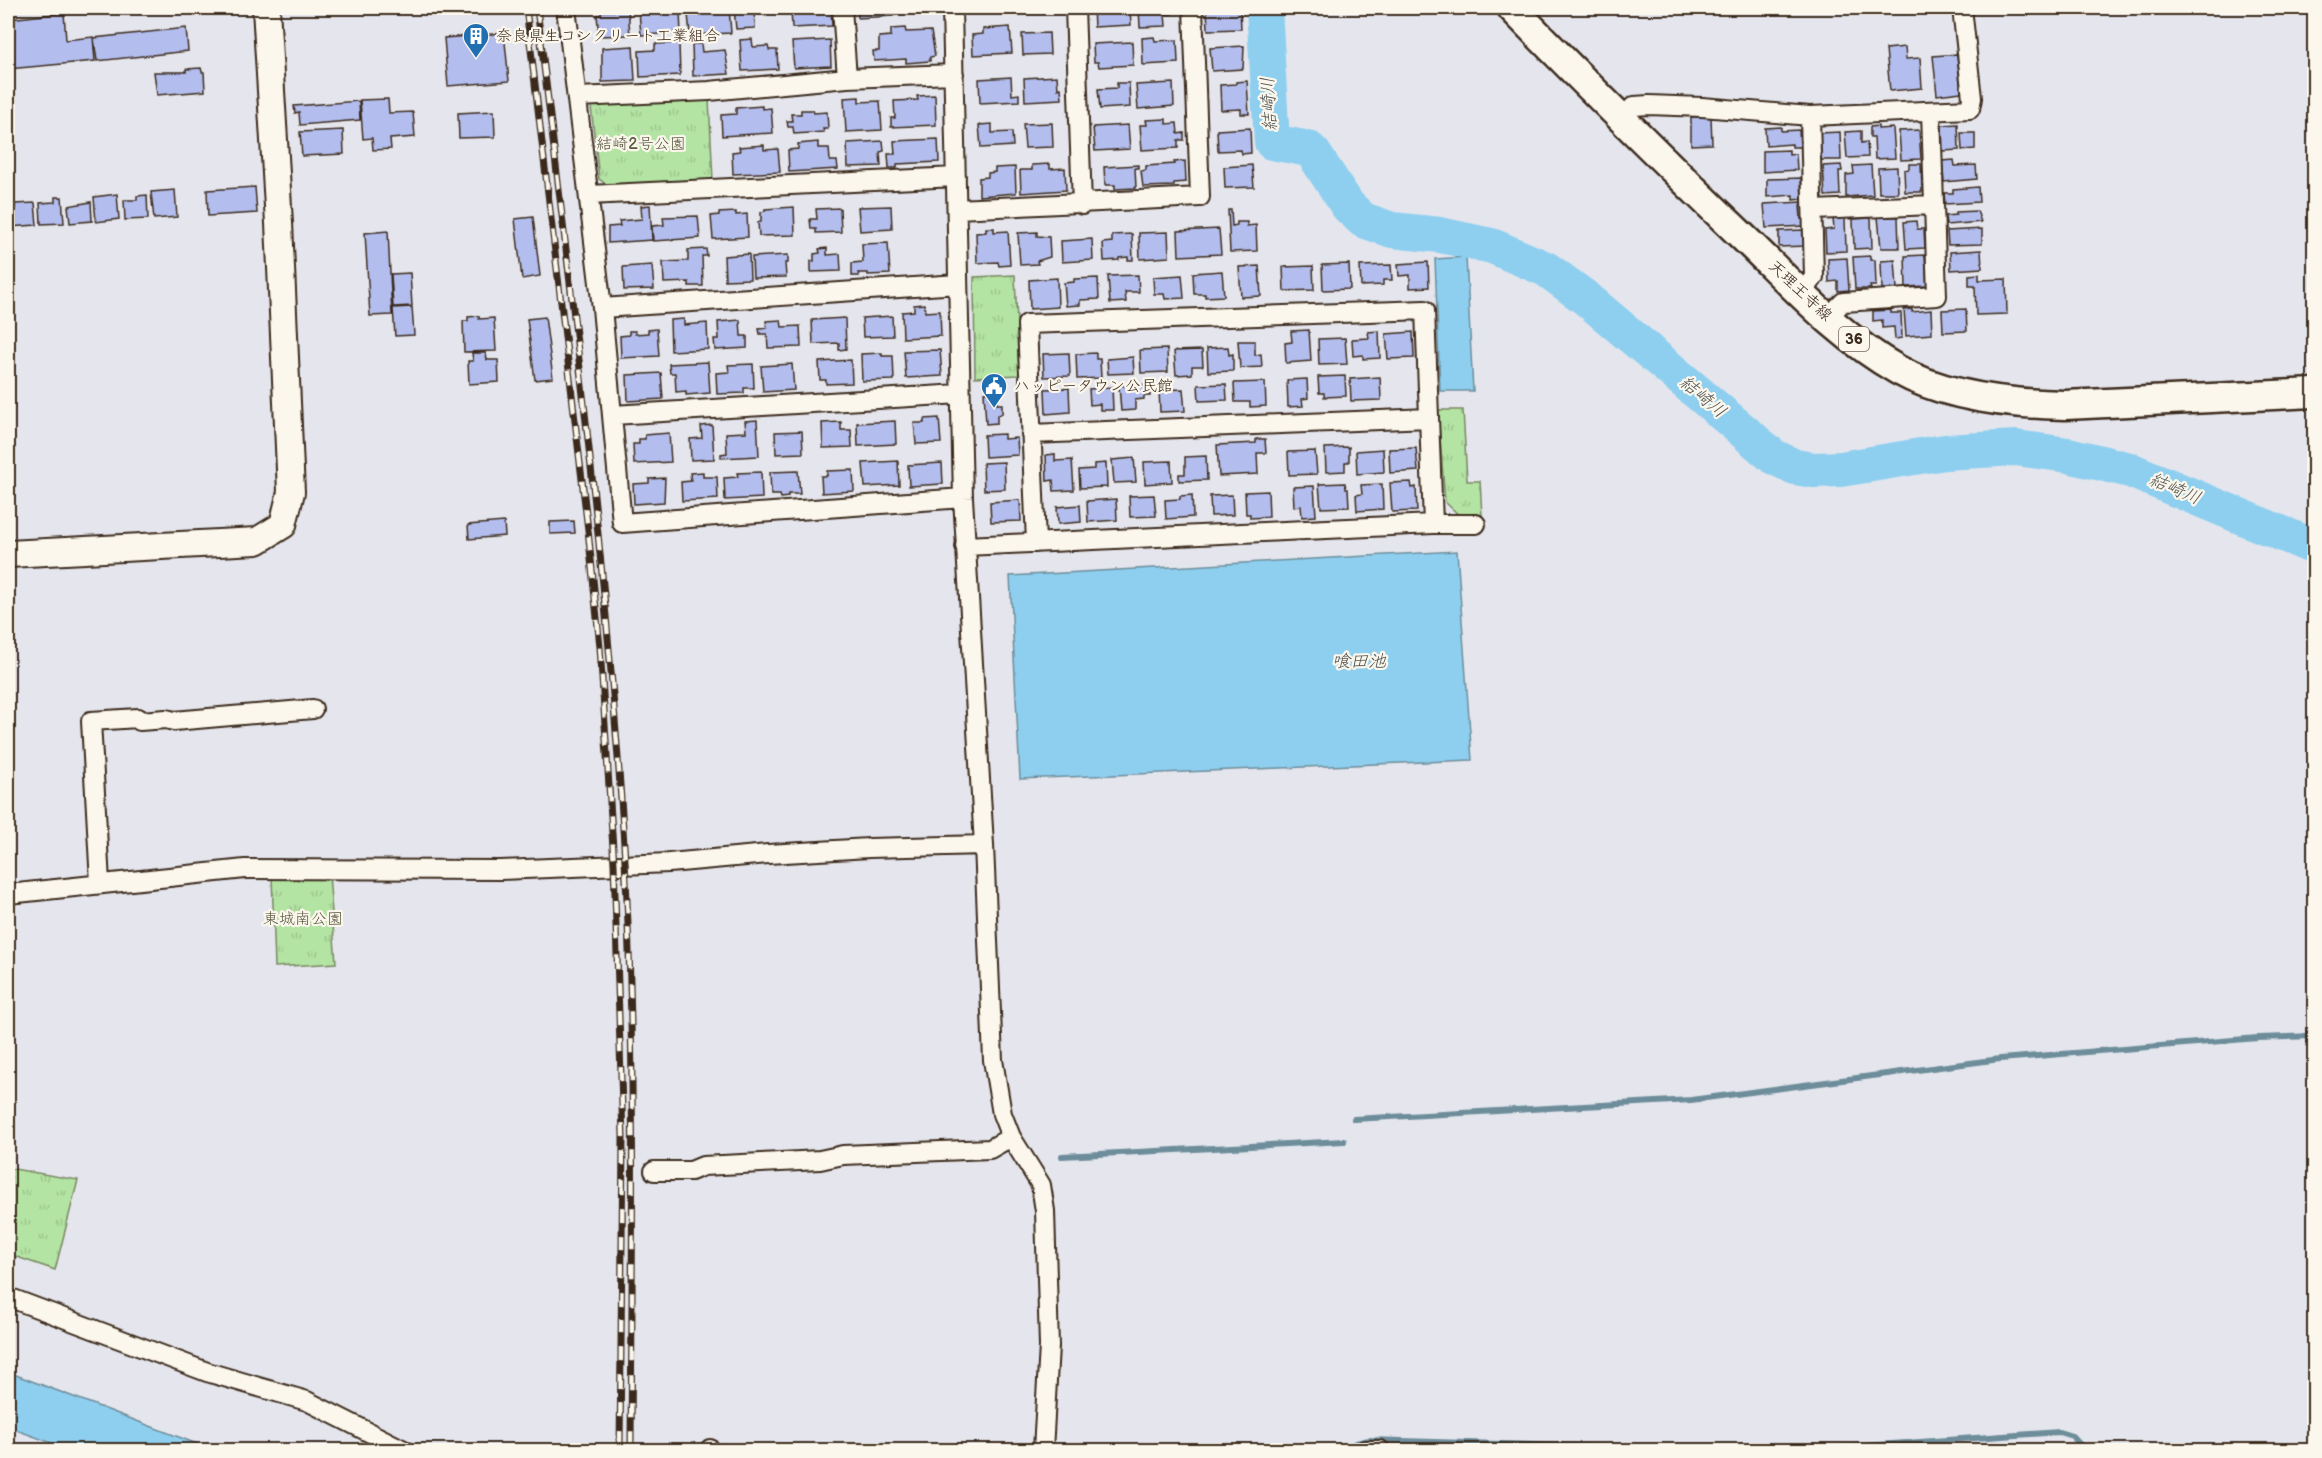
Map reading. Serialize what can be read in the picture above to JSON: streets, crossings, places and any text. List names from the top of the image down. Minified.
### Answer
{"streets":{"main road":["天理王寺線","36"]},"water":["結崎川","喰田池"],"parks":["結崎2号公園","東城南公園"],"places":{"building":["奈良県生コンクリート工業組合"],"public building":["ハッピータウン公民館"]}}
